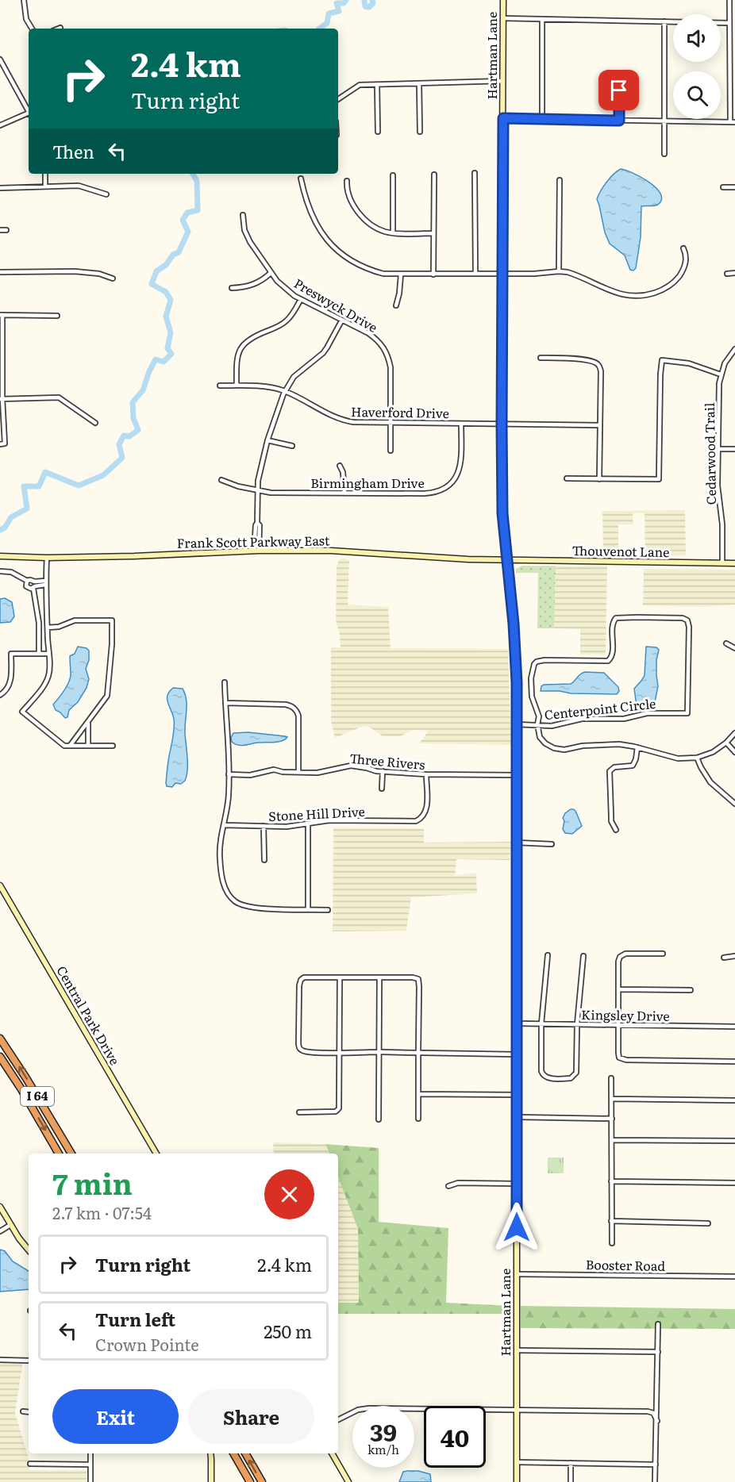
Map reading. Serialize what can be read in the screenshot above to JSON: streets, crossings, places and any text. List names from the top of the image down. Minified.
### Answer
{"streets":{"highway":["I 64"],"street":["Hartman Lane","Preswyck Drive","Haverford Drive","Cedarwood Trail","Birmingham Drive","Frank Scott Parkway East","Thouvenot Lane","Centerpoint Circle","Three Rivers","Stone Hill Drive","Central Park Drive","Kingsley Drive","Booster Road"]},"crossings":[["Hartman Lane","Haverford Drive"],["Hartman Lane","Frank Scott Parkway East"],["Hartman Lane","Thouvenot Lane"],["Hartman Lane","Centerpoint Circle"],["Hartman Lane","Three Rivers"],["Hartman Lane","Kingsley Drive"],["Hartman Lane","Booster Road"],["Preswyck Drive","Haverford Drive"],["Haverford Drive","Birmingham Drive"],["Cedarwood Trail","Thouvenot Lane"],["Frank Scott Parkway East","Thouvenot Lane"],["Three Rivers","Stone Hill Drive"]],"page":{"turn":["2.4 km","Turn right"],"then":"Then","heading":["7 min","2.7 km · 07:54"],"list":[{"name":"Turn right","value":"2.4 km"},{"name":"Turn left","note":"Crown Pointe","value":"250 m"}],"buttons":["Exit","Share"],"speed":"39 km/h","limit":"40"}}
